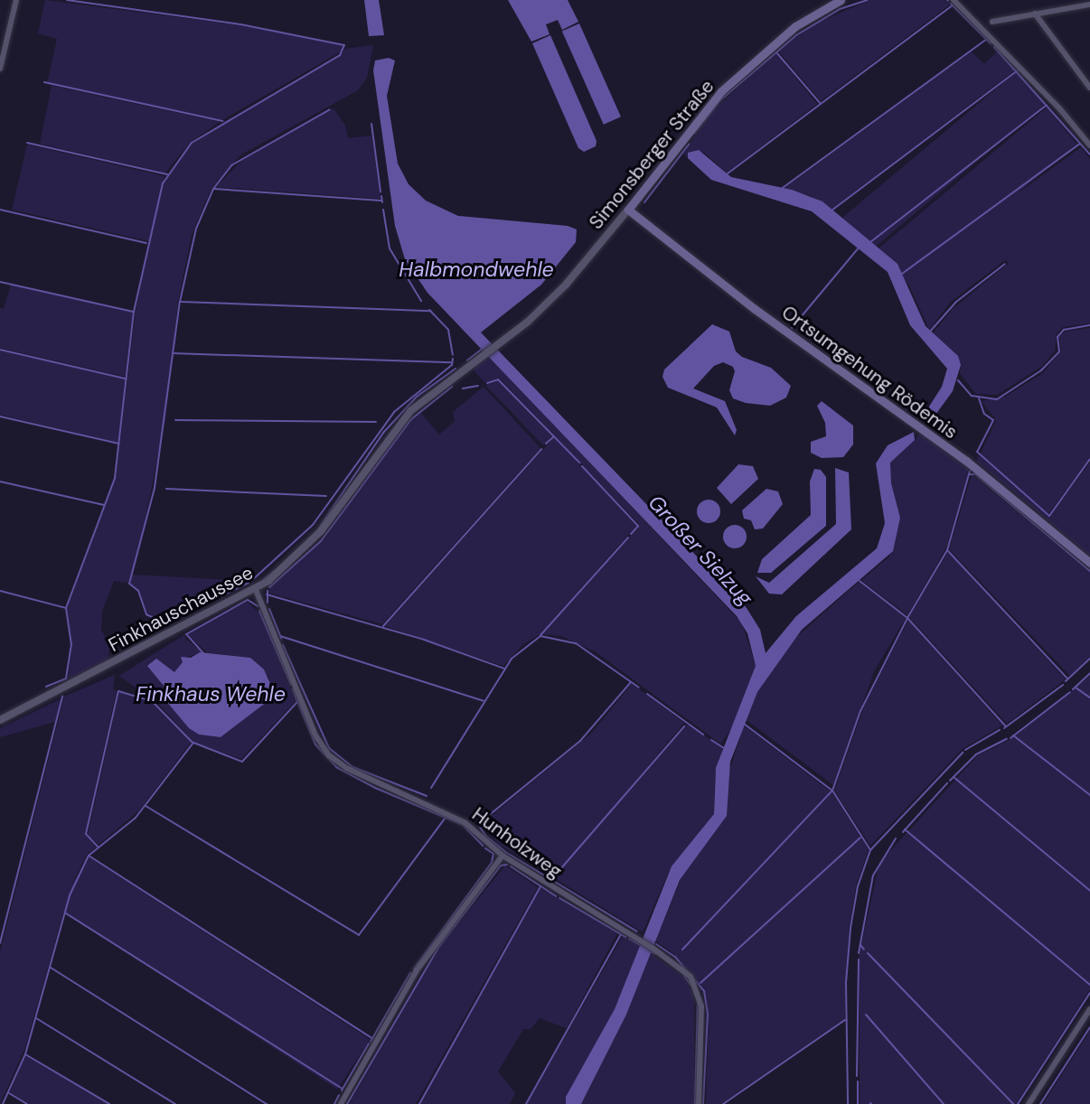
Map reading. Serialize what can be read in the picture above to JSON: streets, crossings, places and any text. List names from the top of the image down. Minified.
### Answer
{"streets":{"main road":["Simonsberger Straße","Ortsumgehung Rödemis"],"street":["Finkhauschaussee","Hunholzweg"]},"crossings":[["Simonsberger Straße","Ortsumgehung Rödemis"],["Simonsberger Straße","Finkhauschaussee"],["Finkhauschaussee","Hunholzweg"]],"water":["Halbmondwehle","Großer Sielzug","Finkhaus Wehle"]}
